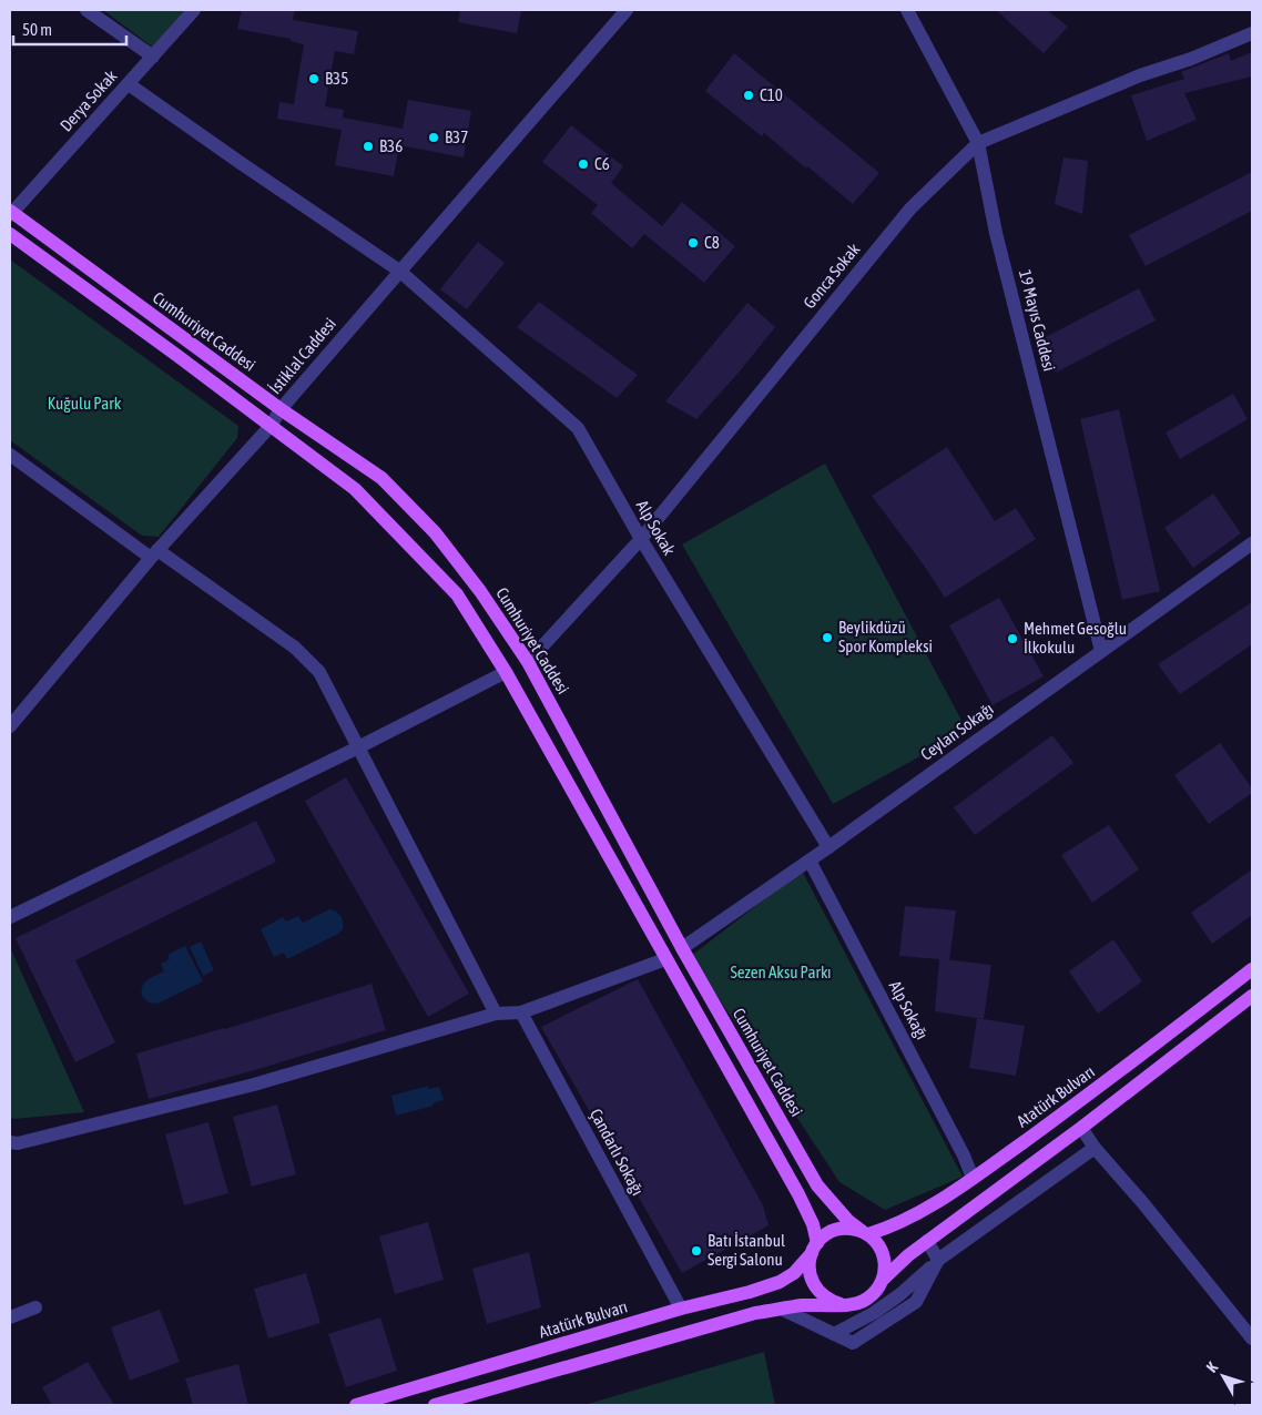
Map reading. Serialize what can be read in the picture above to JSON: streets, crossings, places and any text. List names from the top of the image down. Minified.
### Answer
{"streets":{"main road":["Cumhuriyet Caddesi","Atatürk Bulvarı"],"street":["Derya Sokak","Gonca Sokak","19 Mayıs Caddesi","İstiklal Caddesi","Alp Sokak","Ceylan Sokağı","Alp Sokağı","Çandarlı Sokağı"]},"crossings":[["Derya Sokak","Cumhuriyet Caddesi"],["Derya Sokak","Alp Sokak"],["Gonca Sokak","19 Mayıs Caddesi"],["Gonca Sokak","Cumhuriyet Caddesi"],["Gonca Sokak","Alp Sokak"],["19 Mayıs Caddesi","Ceylan Sokağı"],["Cumhuriyet Caddesi","İstiklal Caddesi"],["Cumhuriyet Caddesi","Ceylan Sokağı"],["Cumhuriyet Caddesi","Atatürk Bulvarı"],["İstiklal Caddesi","Alp Sokak"],["Alp Sokak","Ceylan Sokağı"],["Ceylan Sokağı","Alp Sokağı"],["Alp Sokağı","Atatürk Bulvarı"],["Atatürk Bulvarı","Çandarlı Sokağı"]],"parks":["Kuğulu Park","Sezen Aksu Parkı"],"places":["B35","C10","B37","B36","C6","C8","Beylikdüzü Spor Kompleksi","Mehmet Gesoğlu İlkokulu","Batı İstanbul Sergi Salonu"],"scale_bar":"50 m","north":"top left"}
